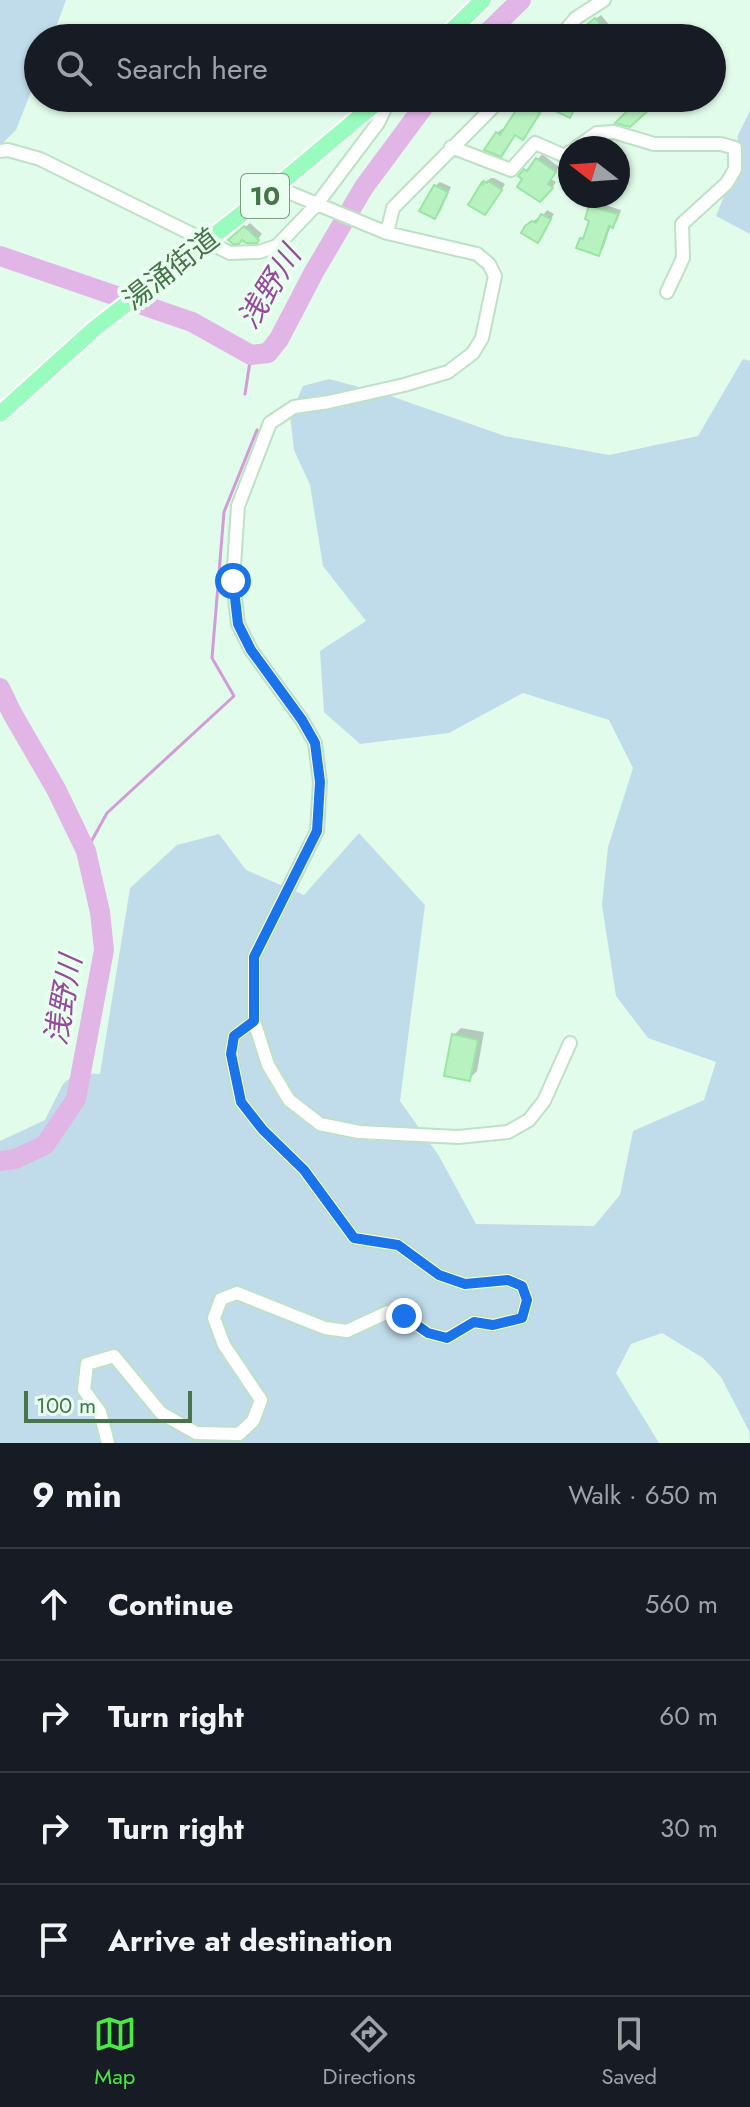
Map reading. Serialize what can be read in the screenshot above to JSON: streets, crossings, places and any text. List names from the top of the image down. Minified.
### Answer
{"streets":{"main road":["10","湯涌街道"]},"water":["浅野川"],"scale_bar":"100 m","north":"left","page":{"search":"Search here","scale":"100 m","heading":["9 min","Walk · 650 m"],"list":[["Continue","560 m"],["Turn right","60 m"],["Turn right","30 m"],"Arrive at destination"],"nav":["Map","Directions","Saved"]}}
